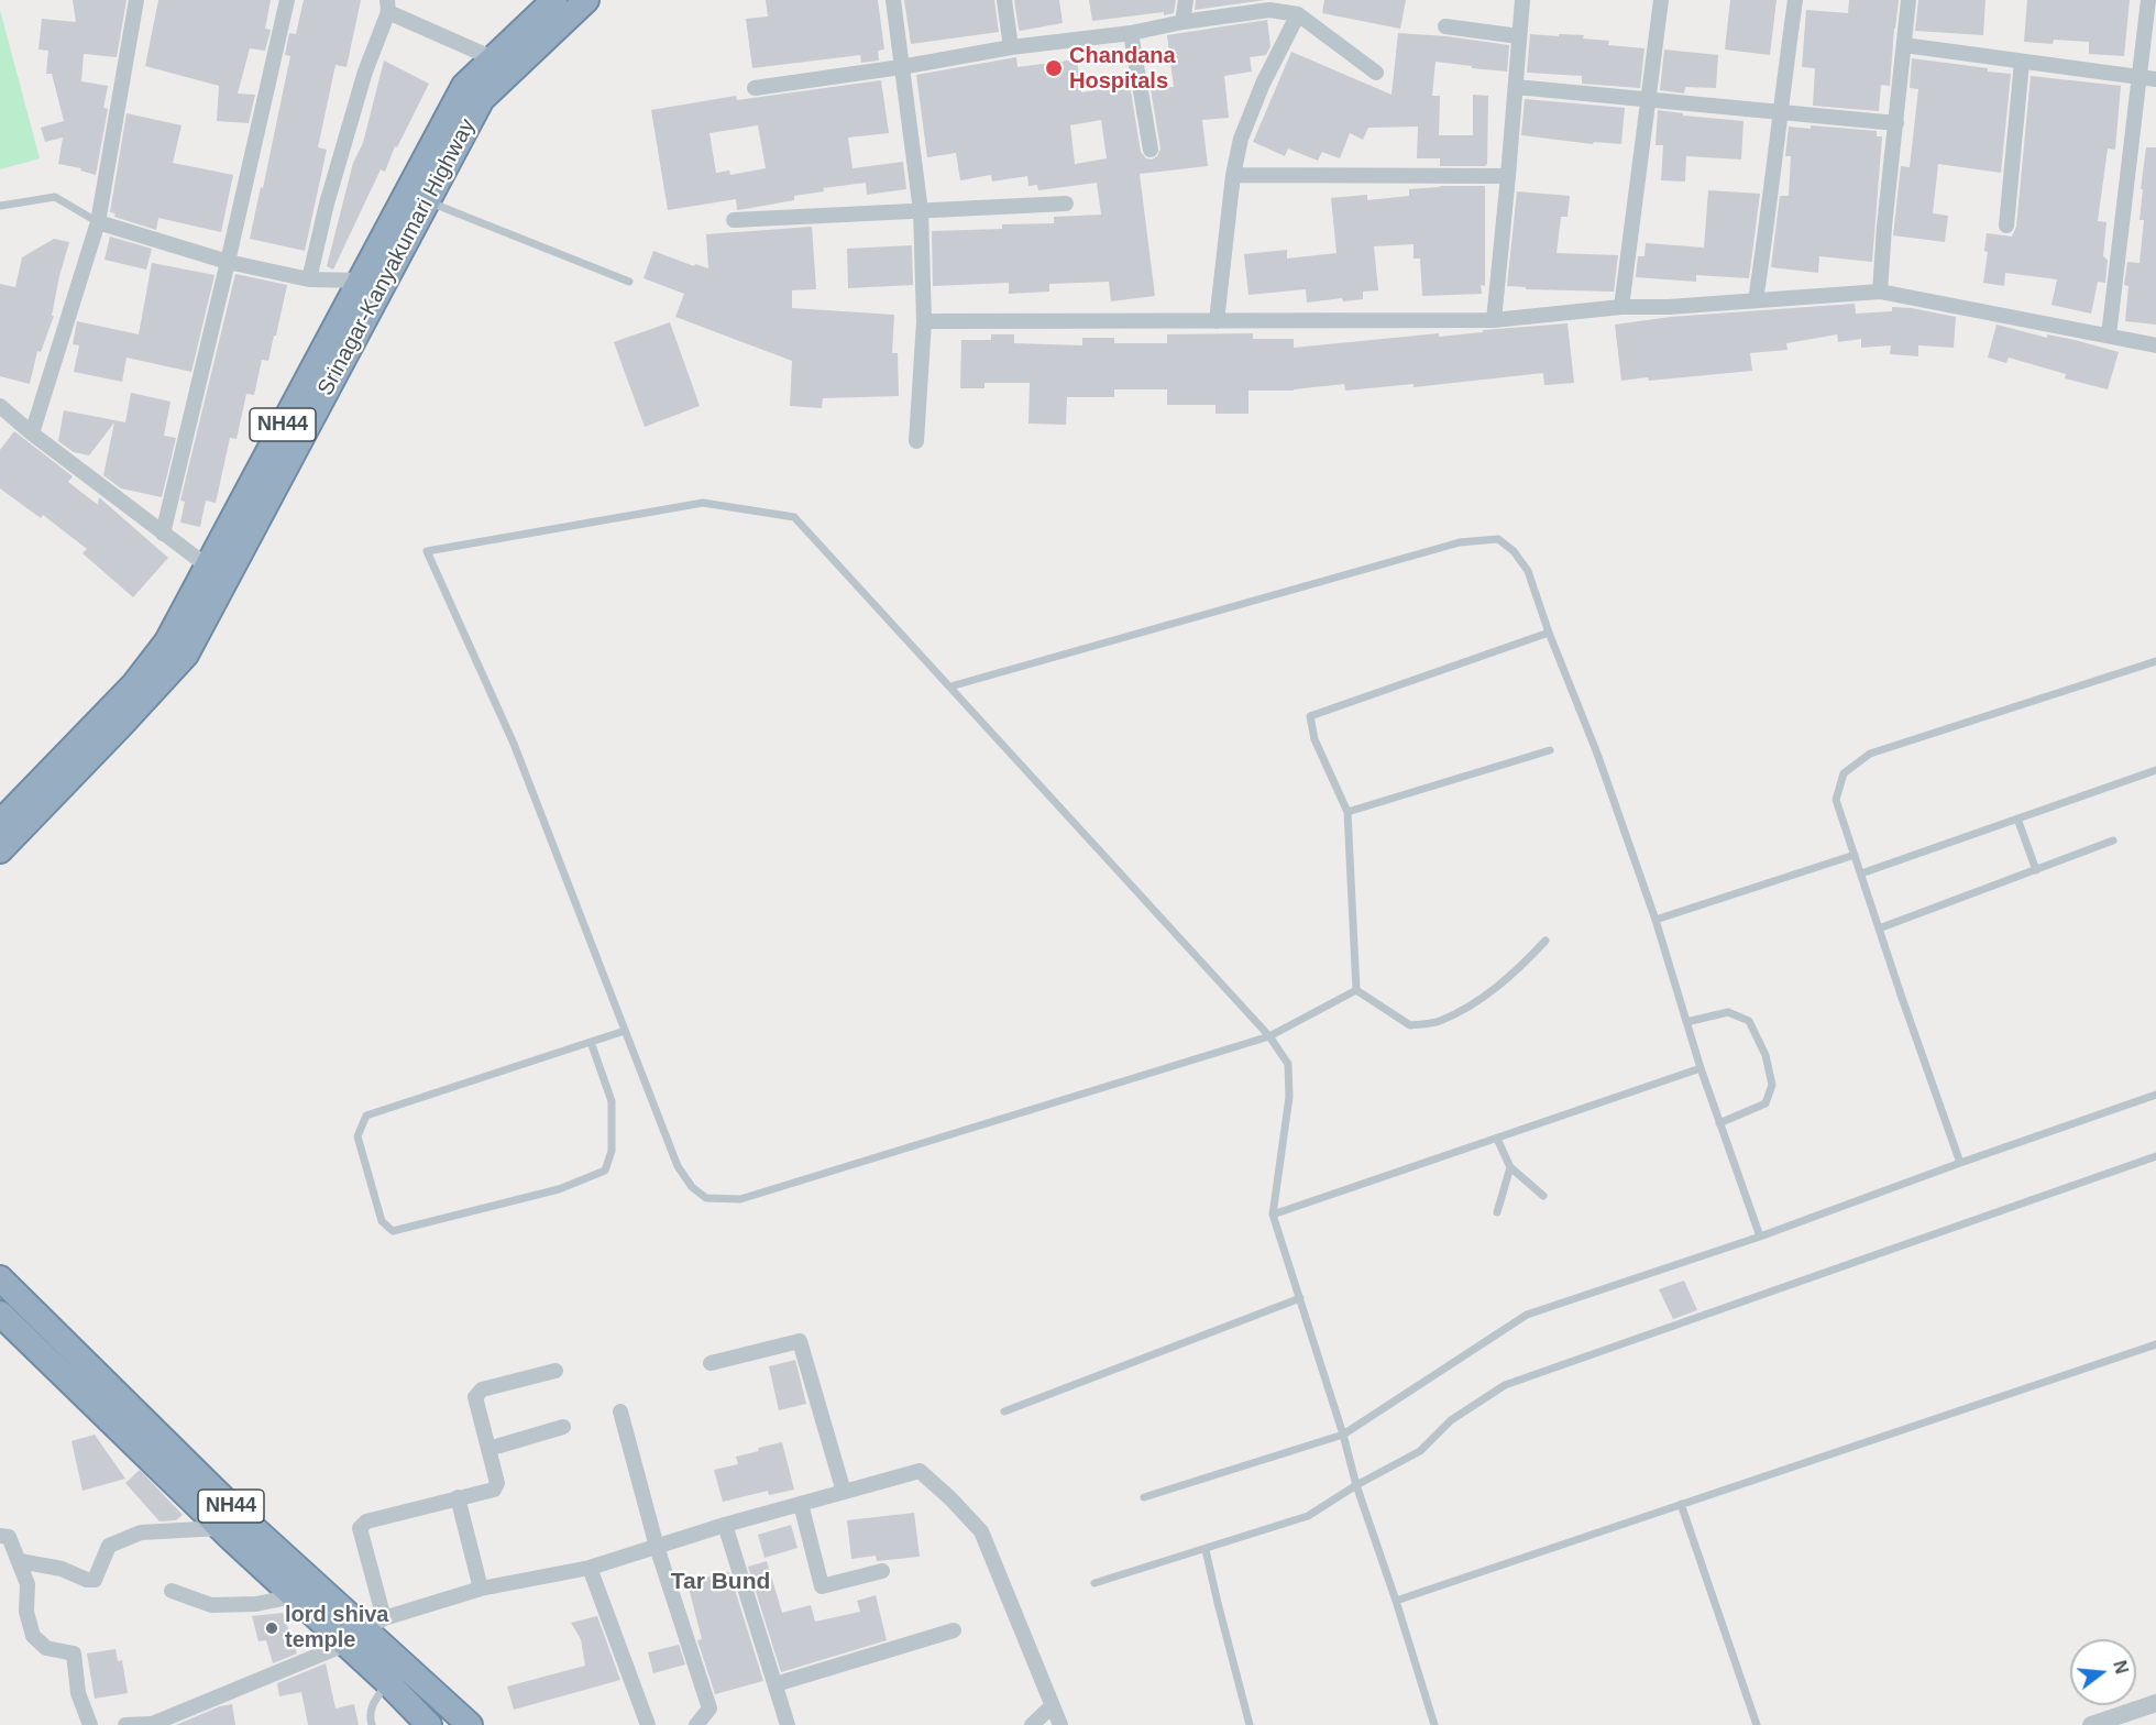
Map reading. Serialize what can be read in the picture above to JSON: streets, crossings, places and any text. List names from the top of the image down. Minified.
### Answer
{"streets":{"highway":["Srinagar-Kanyakumari Highway","NH44"]},"districts":["Tar Bund"],"places":["Chandana Hospitals","lord shiva temple"],"north":"right"}
